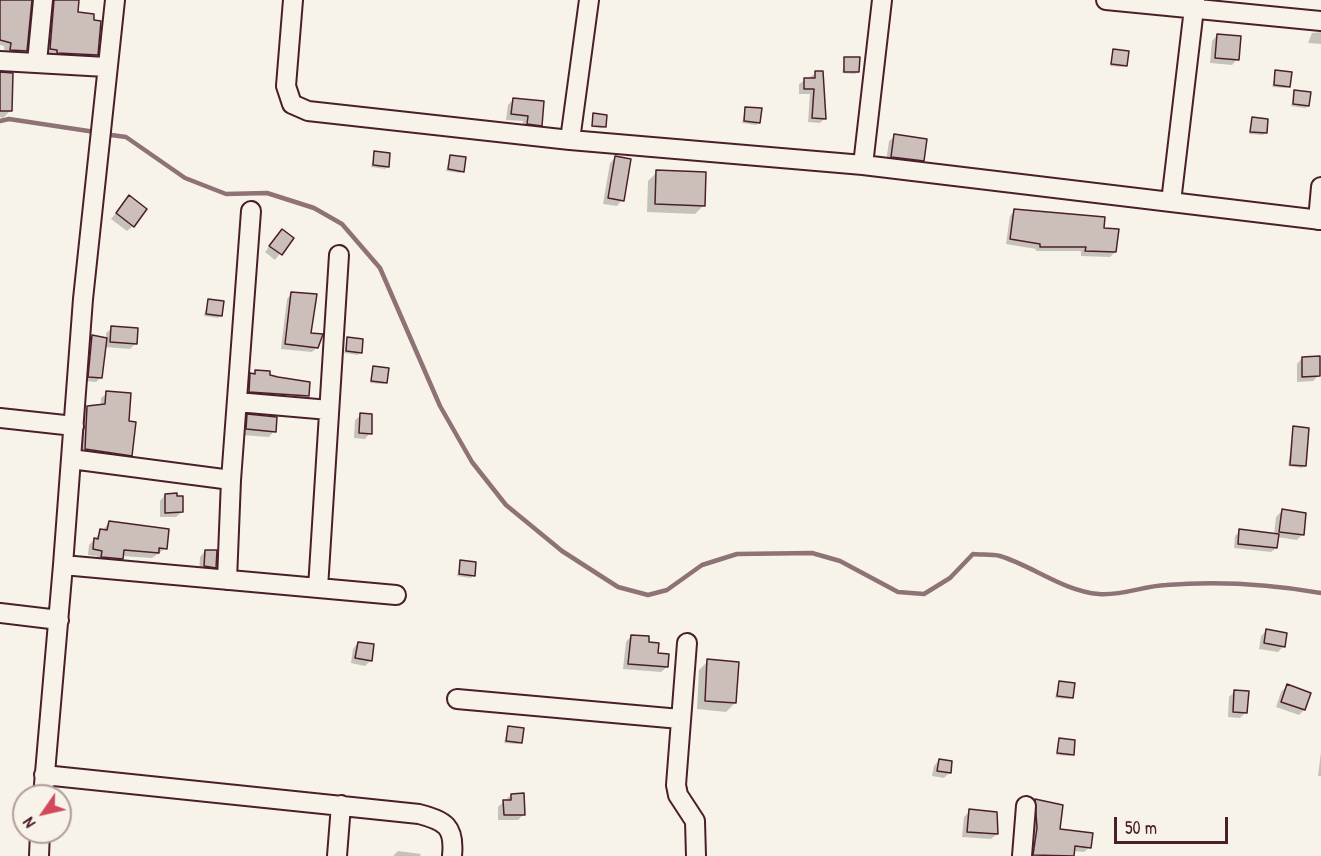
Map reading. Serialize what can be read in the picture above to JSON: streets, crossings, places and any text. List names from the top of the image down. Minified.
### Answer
{"scale_bar":"50 m","north":"bottom left"}
